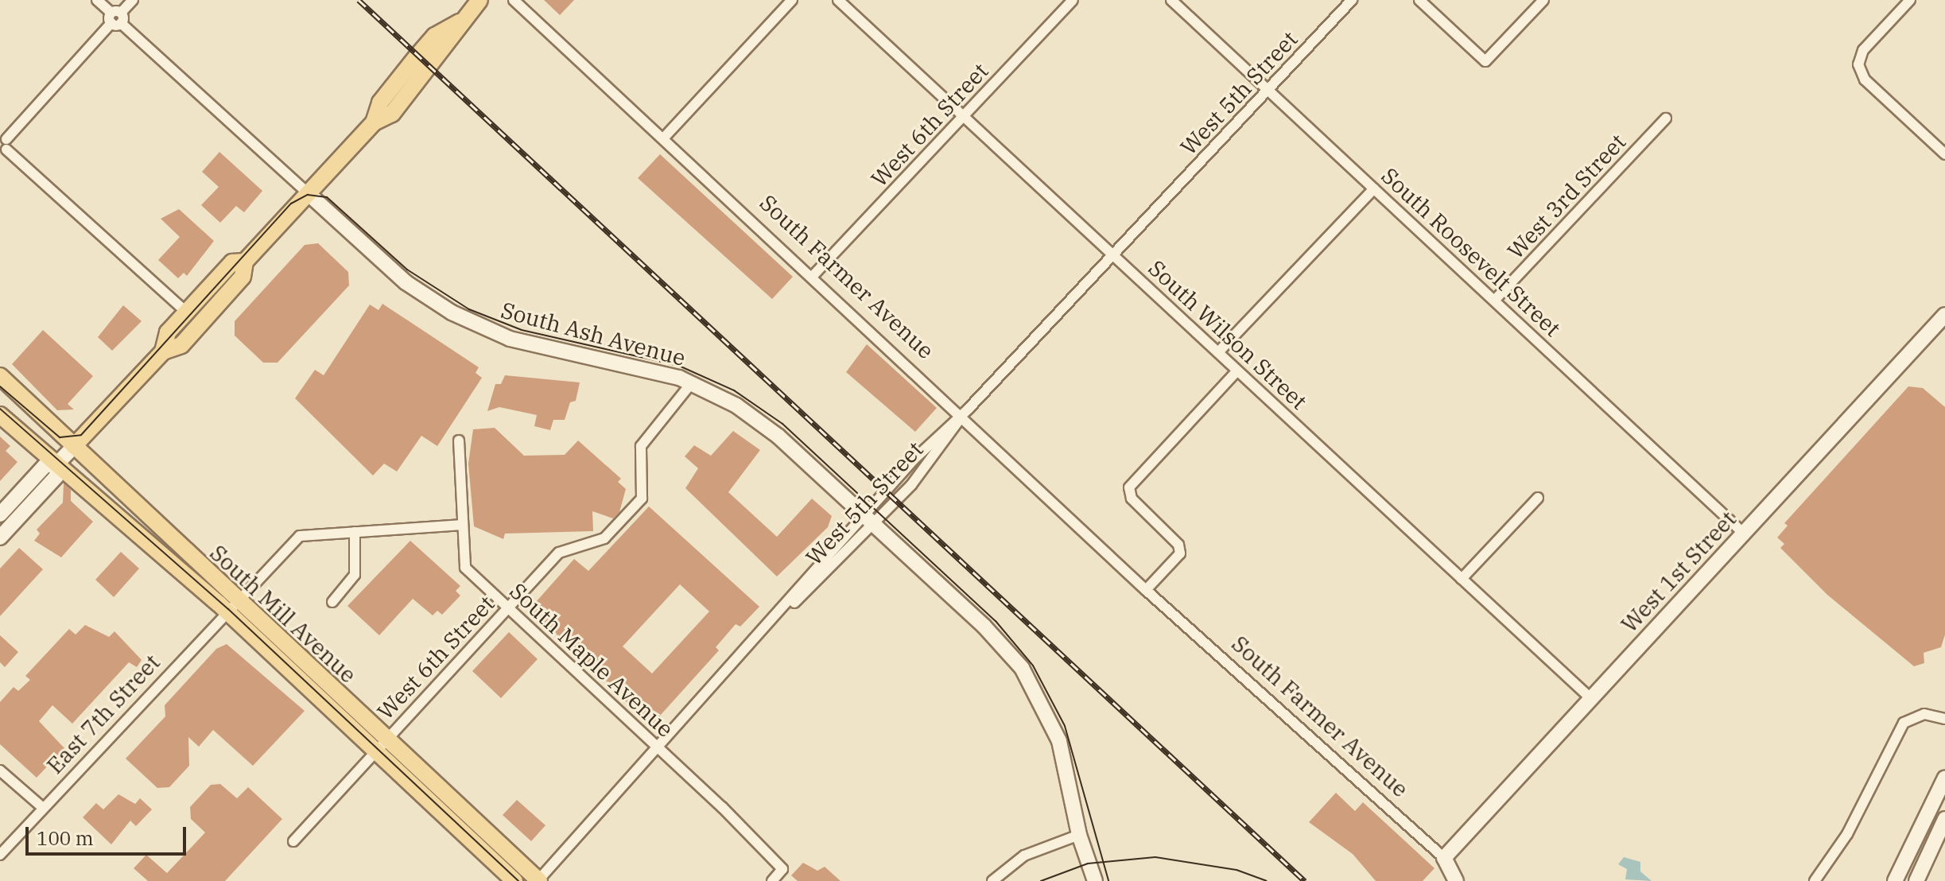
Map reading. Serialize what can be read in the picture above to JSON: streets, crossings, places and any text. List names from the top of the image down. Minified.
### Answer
{"streets":{"main road":["South Mill Avenue"],"street":["West 5th Street","West 6th Street","West 3rd Street","South Roosevelt Street","South Farmer Avenue","South Ash Avenue","South Wilson Street","West 1st Street","South Maple Avenue","East 7th Street"]},"crossings":[["West 5th Street","South Roosevelt Street"],["West 5th Street","South Farmer Avenue"],["West 5th Street","South Ash Avenue"],["West 5th Street","South Wilson Street"],["West 5th Street","South Mill Avenue"],["West 5th Street","South Maple Avenue"],["West 6th Street","South Farmer Avenue"],["West 6th Street","South Ash Avenue"],["West 6th Street","South Wilson Street"],["West 6th Street","South Mill Avenue"],["West 6th Street","South Maple Avenue"],["West 3rd Street","South Roosevelt Street"],["South Roosevelt Street","West 1st Street"],["South Farmer Avenue","West 1st Street"],["South Wilson Street","West 1st Street"],["South Mill Avenue","East 7th Street"],["South Maple Avenue","East 7th Street"]],"scale_bar":"100 m"}
